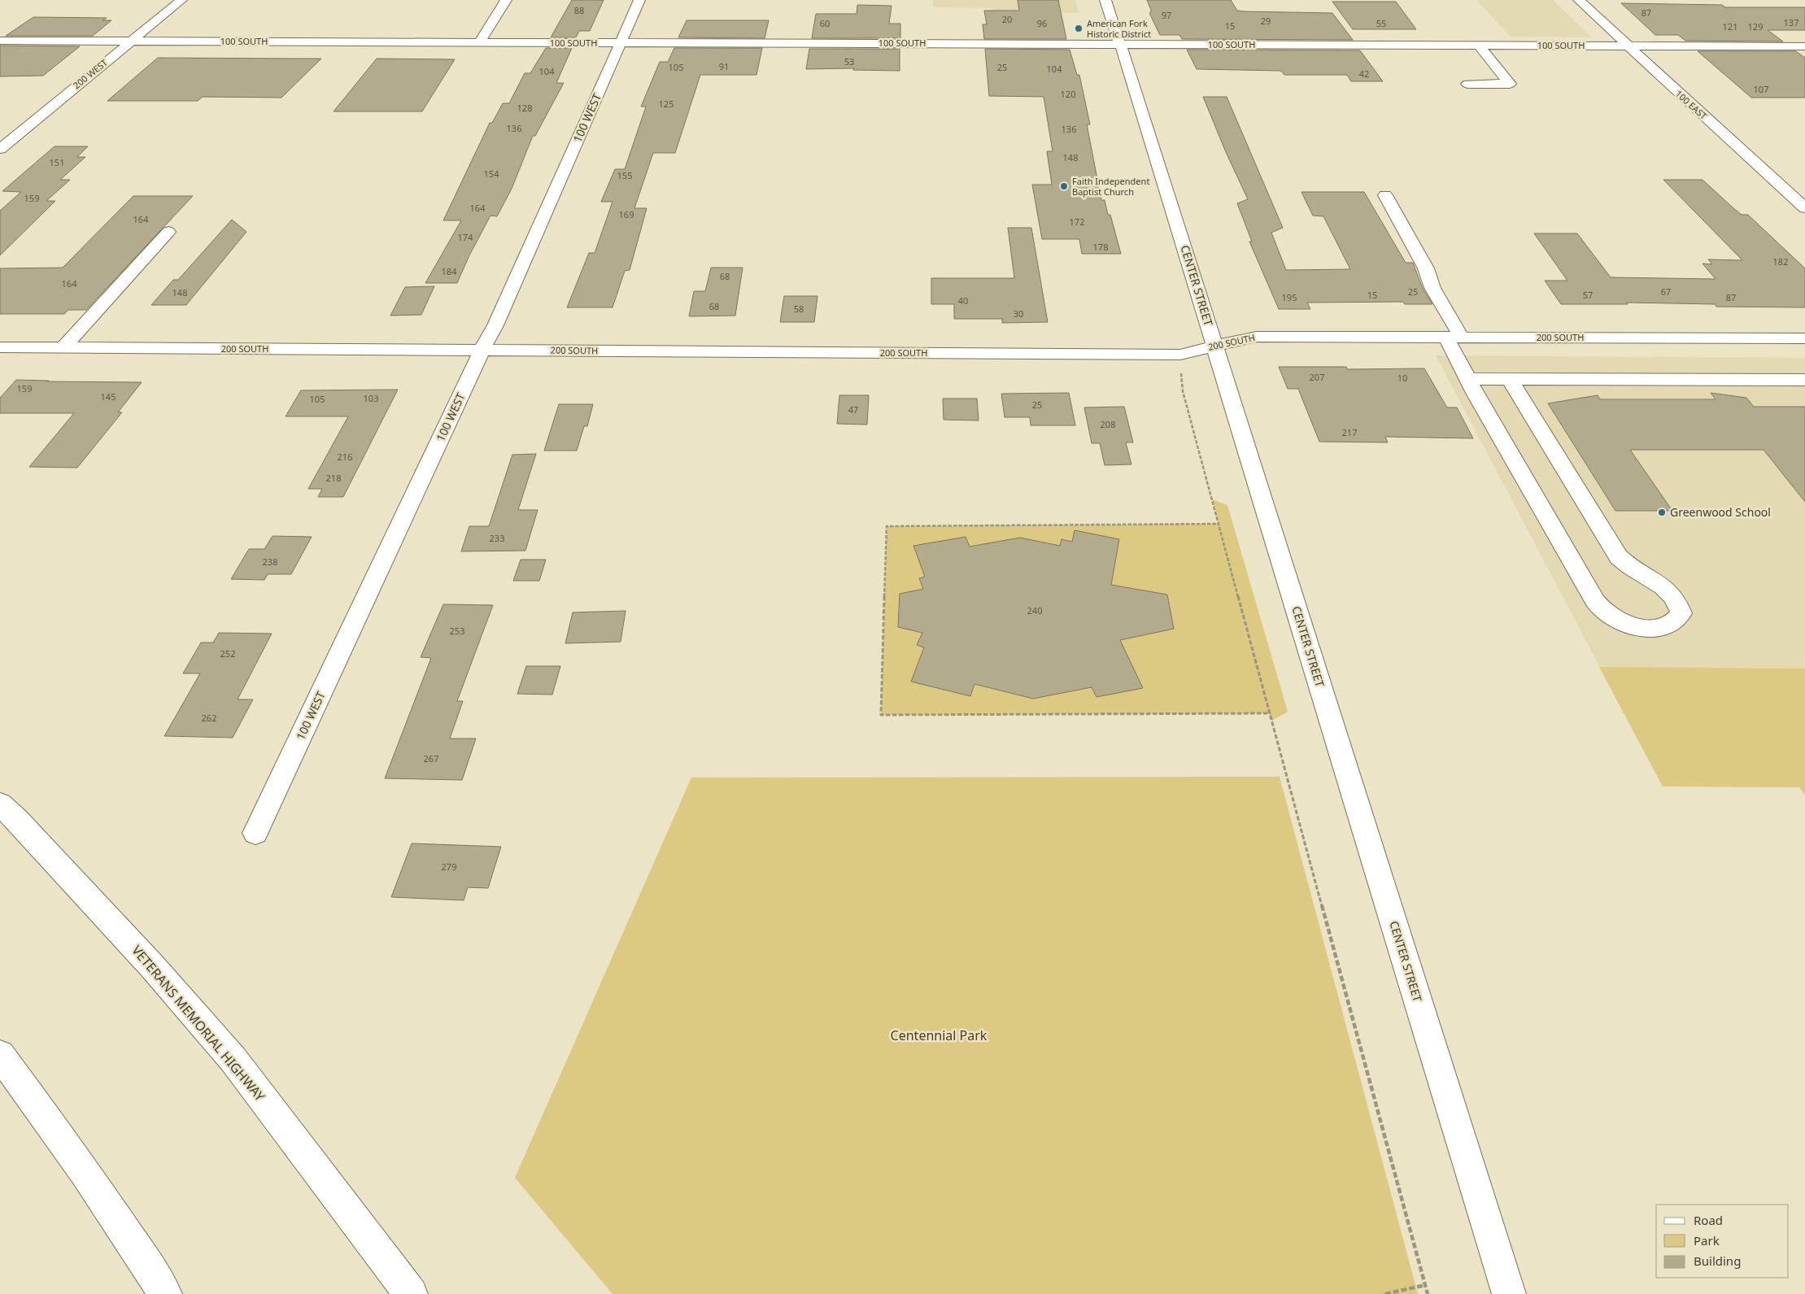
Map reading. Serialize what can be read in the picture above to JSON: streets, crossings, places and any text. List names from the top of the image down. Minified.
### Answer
{"streets":{"main road":["100 SOUTH","200 WEST","100 EAST","100 WEST","CENTER STREET","200 SOUTH","VETERANS MEMORIAL HIGHWAY"]},"crossings":[["100 SOUTH","200 WEST"],["100 SOUTH","100 EAST"],["100 SOUTH","100 WEST"],["100 SOUTH","CENTER STREET"],["100 WEST","200 SOUTH"],["CENTER STREET","200 SOUTH"]],"parks":["Centennial Park"],"places":["American Fork Historic District","Faith Independent Baptist Church","Greenwood School"],"house_numbers":["88","87","97","20","29","137","60","96","55","15","121","129","53","91","105","25","104","104","42","107","120","125","128","136","136","148","151","154","155","159","164","169","164","172","174","178","182","184","68","164","25","67","148","15","57","195","87","40","68","58","30","207","10","159","145","103","105","25","47","208","217","216","218","233","238","240","253","252","262","267","279"],"legend":["Road","Park","Building"]}
